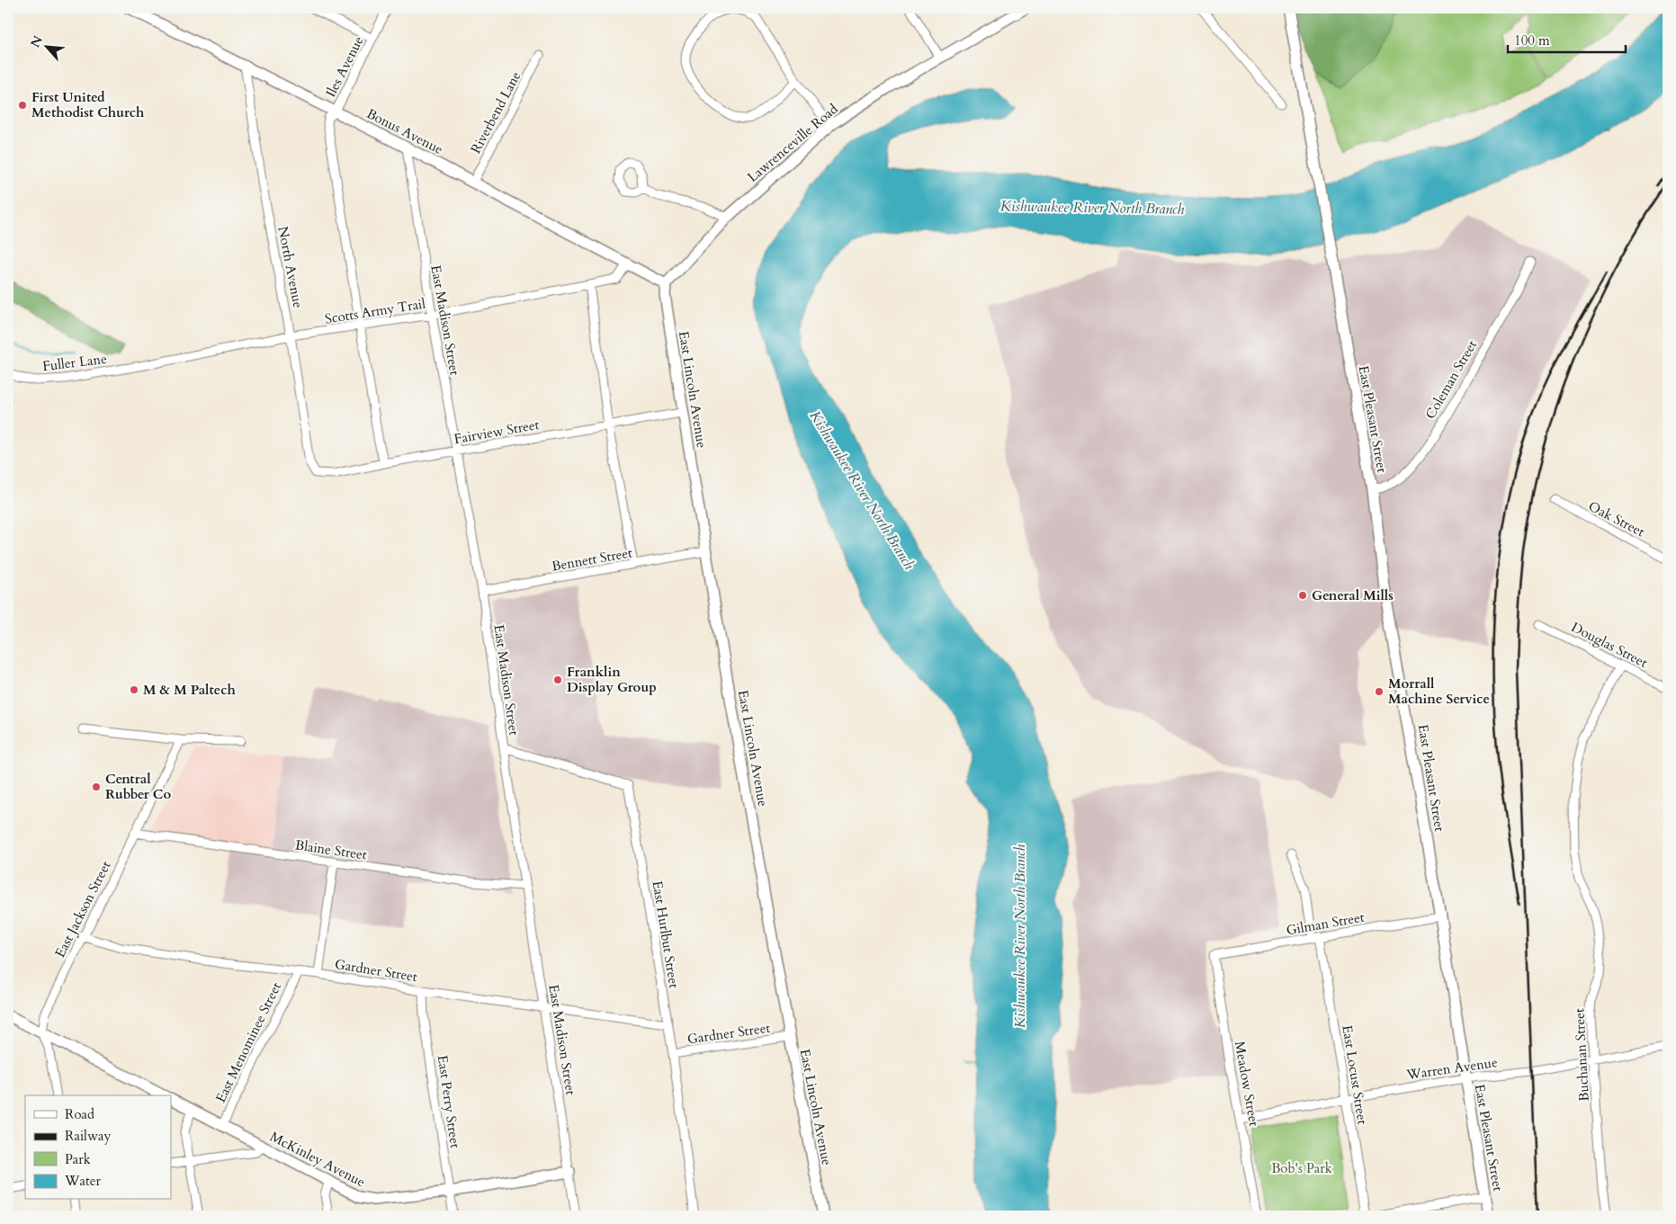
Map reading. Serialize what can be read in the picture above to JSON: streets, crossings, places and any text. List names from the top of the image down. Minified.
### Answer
{"streets":{"street":["Iles Avenue","Riverbend Lane","Bonus Avenue","Lawrenceville Road","North Avenue","Scotts Army Trail","East Madison Street","Fuller Lane","Coleman Street","East Lincoln Avenue","East Pleasant Street","Fairview Street","Oak Street","Bennett Street","Douglas Street","Blaine Street","East Jackson Street","Gilman Street","East Hurlbut Street","Gardner Street","East Menominee Street","Buchanan Street","Warren Avenue","East Locust Street","Meadow Street","East Perry Street","McKinley Avenue"]},"crossings":[["Iles Avenue","Bonus Avenue"],["Iles Avenue","Scotts Army Trail"],["Iles Avenue","Fairview Street"],["Riverbend Lane","Bonus Avenue"],["Bonus Avenue","Lawrenceville Road"],["Bonus Avenue","North Avenue"],["Bonus Avenue","Scotts Army Trail"],["Bonus Avenue","East Madison Street"],["Bonus Avenue","East Lincoln Avenue"],["Lawrenceville Road","East Lincoln Avenue"],["North Avenue","Scotts Army Trail"],["North Avenue","Fairview Street"],["Scotts Army Trail","East Madison Street"],["Scotts Army Trail","Fuller Lane"],["East Madison Street","Fairview Street"],["East Madison Street","Bennett Street"],["East Madison Street","Blaine Street"],["East Madison Street","East Hurlbut Street"],["East Madison Street","Gardner Street"],["East Madison Street","McKinley Avenue"],["Coleman Street","East Pleasant Street"],["East Lincoln Avenue","Fairview Street"],["East Lincoln Avenue","Bennett Street"],["East Lincoln Avenue","Gardner Street"],["East Pleasant Street","Gilman Street"],["East Pleasant Street","Warren Avenue"],["Douglas Street","Buchanan Street"],["Blaine Street","East Jackson Street"],["East Jackson Street","Gardner Street"],["Gilman Street","East Locust Street"],["Gilman Street","Meadow Street"],["East Hurlbut Street","Gardner Street"],["Gardner Street","East Menominee Street"],["Gardner Street","East Perry Street"],["East Menominee Street","McKinley Avenue"],["Buchanan Street","Warren Avenue"],["Warren Avenue","East Locust Street"],["Warren Avenue","Meadow Street"],["East Perry Street","McKinley Avenue"]],"water":["Kishwaukee River North Branch"],"parks":["Bob's Park"],"places":["First United Methodist Church","General Mills","Franklin Display Group","M & M Paltech","Morrall Machine Service","Central Rubber Co"],"legend":["Road","Railway","Park","Water"],"scale_bar":"100 m","north":"top left"}
